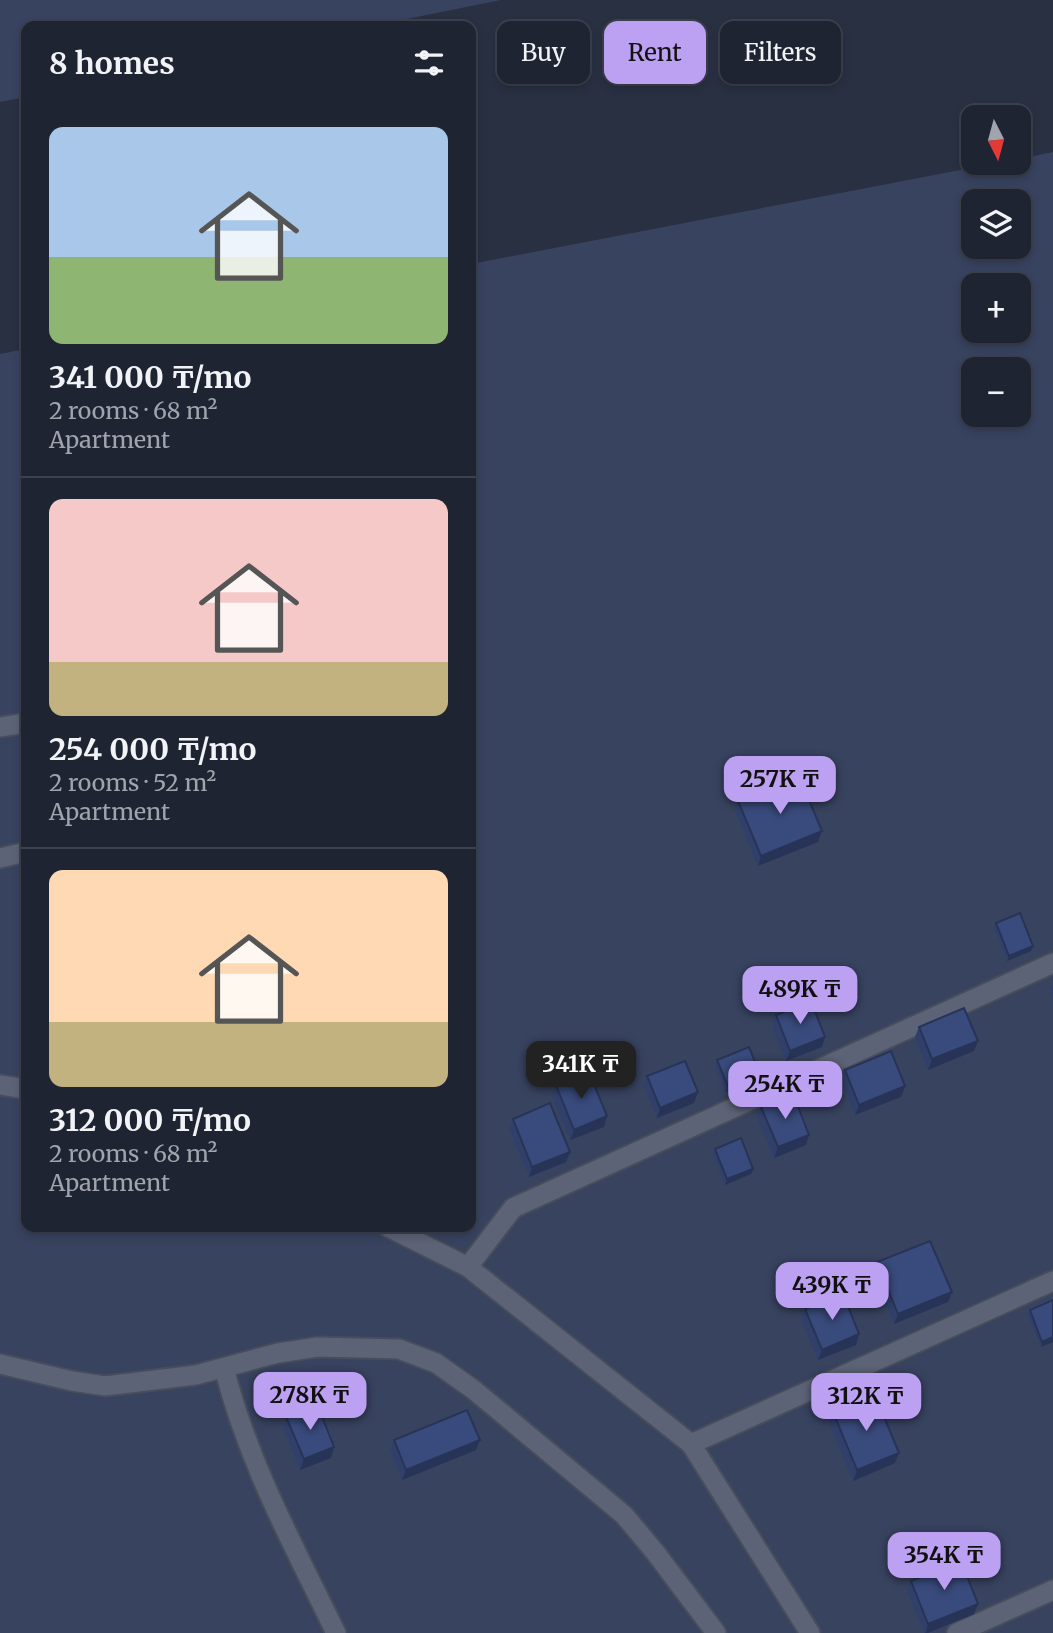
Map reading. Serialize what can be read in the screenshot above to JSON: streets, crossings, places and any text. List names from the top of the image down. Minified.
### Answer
{"north":"bottom","page":{"chip":["Buy","Rent","Filters"],"heading":"8 homes","map_buttons":["+","−"],"list":[{"name":"341 000 ₸/mo","note":"2 rooms · 68 m² · Apartment"},{"name":"254 000 ₸/mo","note":"2 rooms · 52 m² · Apartment"},{"name":"312 000 ₸/mo","note":"2 rooms · 68 m² · Apartment"}],"price":["257K ₸","489K ₸","341K ₸","254K ₸","439K ₸","278K ₸","312K ₸","354K ₸"]}}
